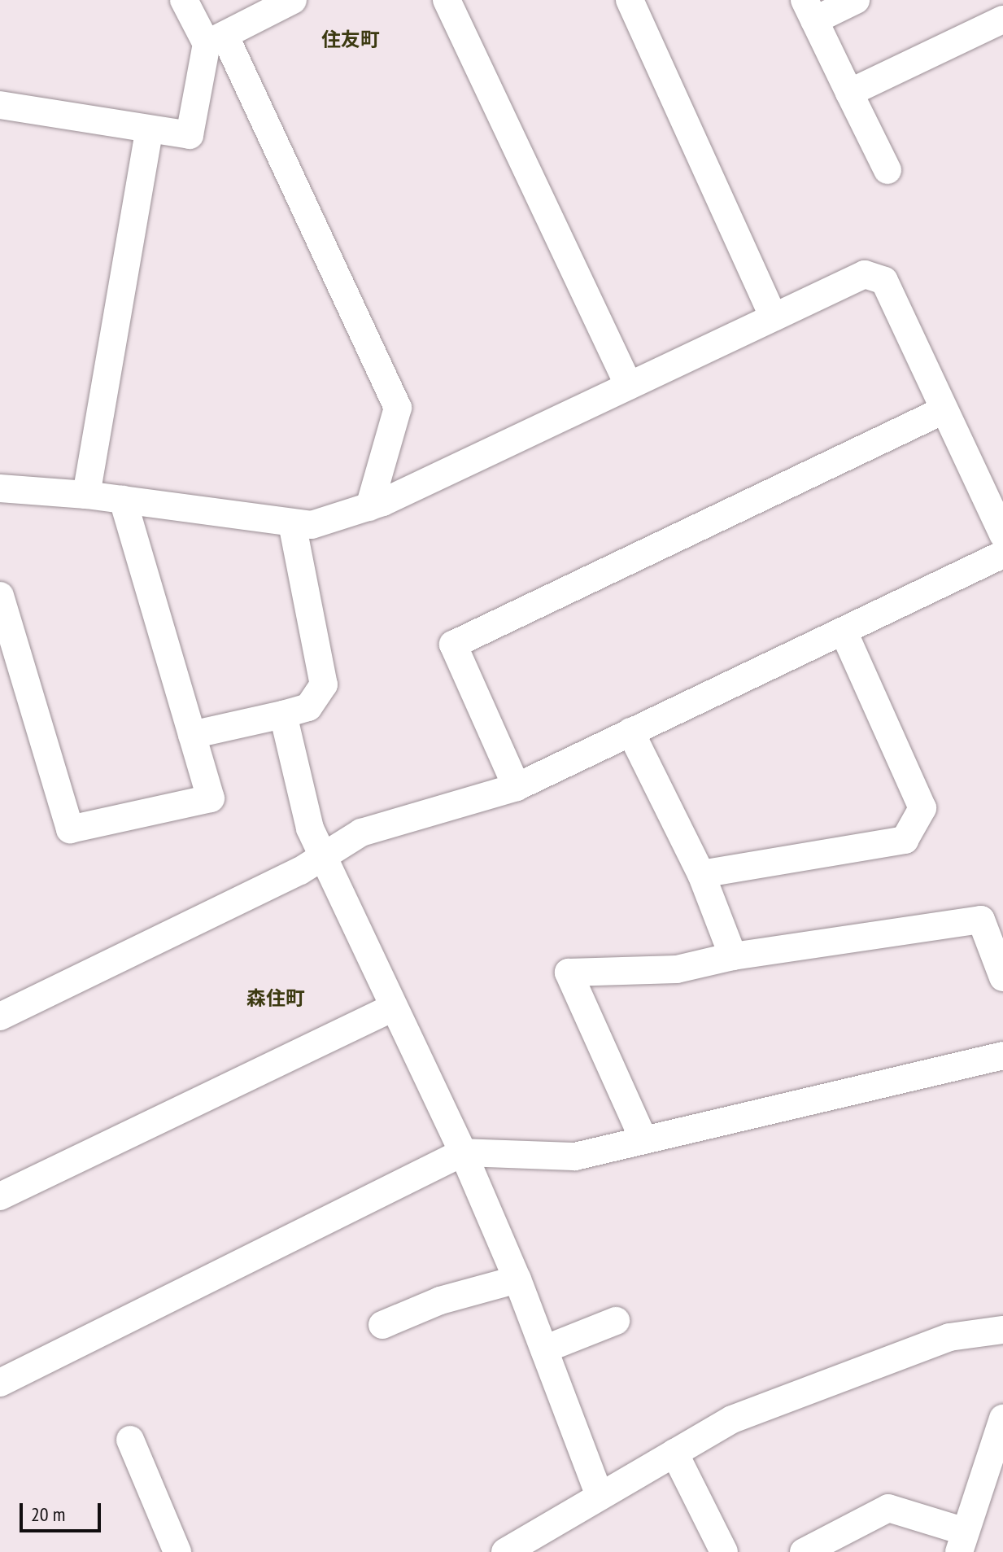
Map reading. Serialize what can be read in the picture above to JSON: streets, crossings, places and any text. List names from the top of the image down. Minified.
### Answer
{"districts":["住友町","森住町"],"scale_bar":"20 m"}
